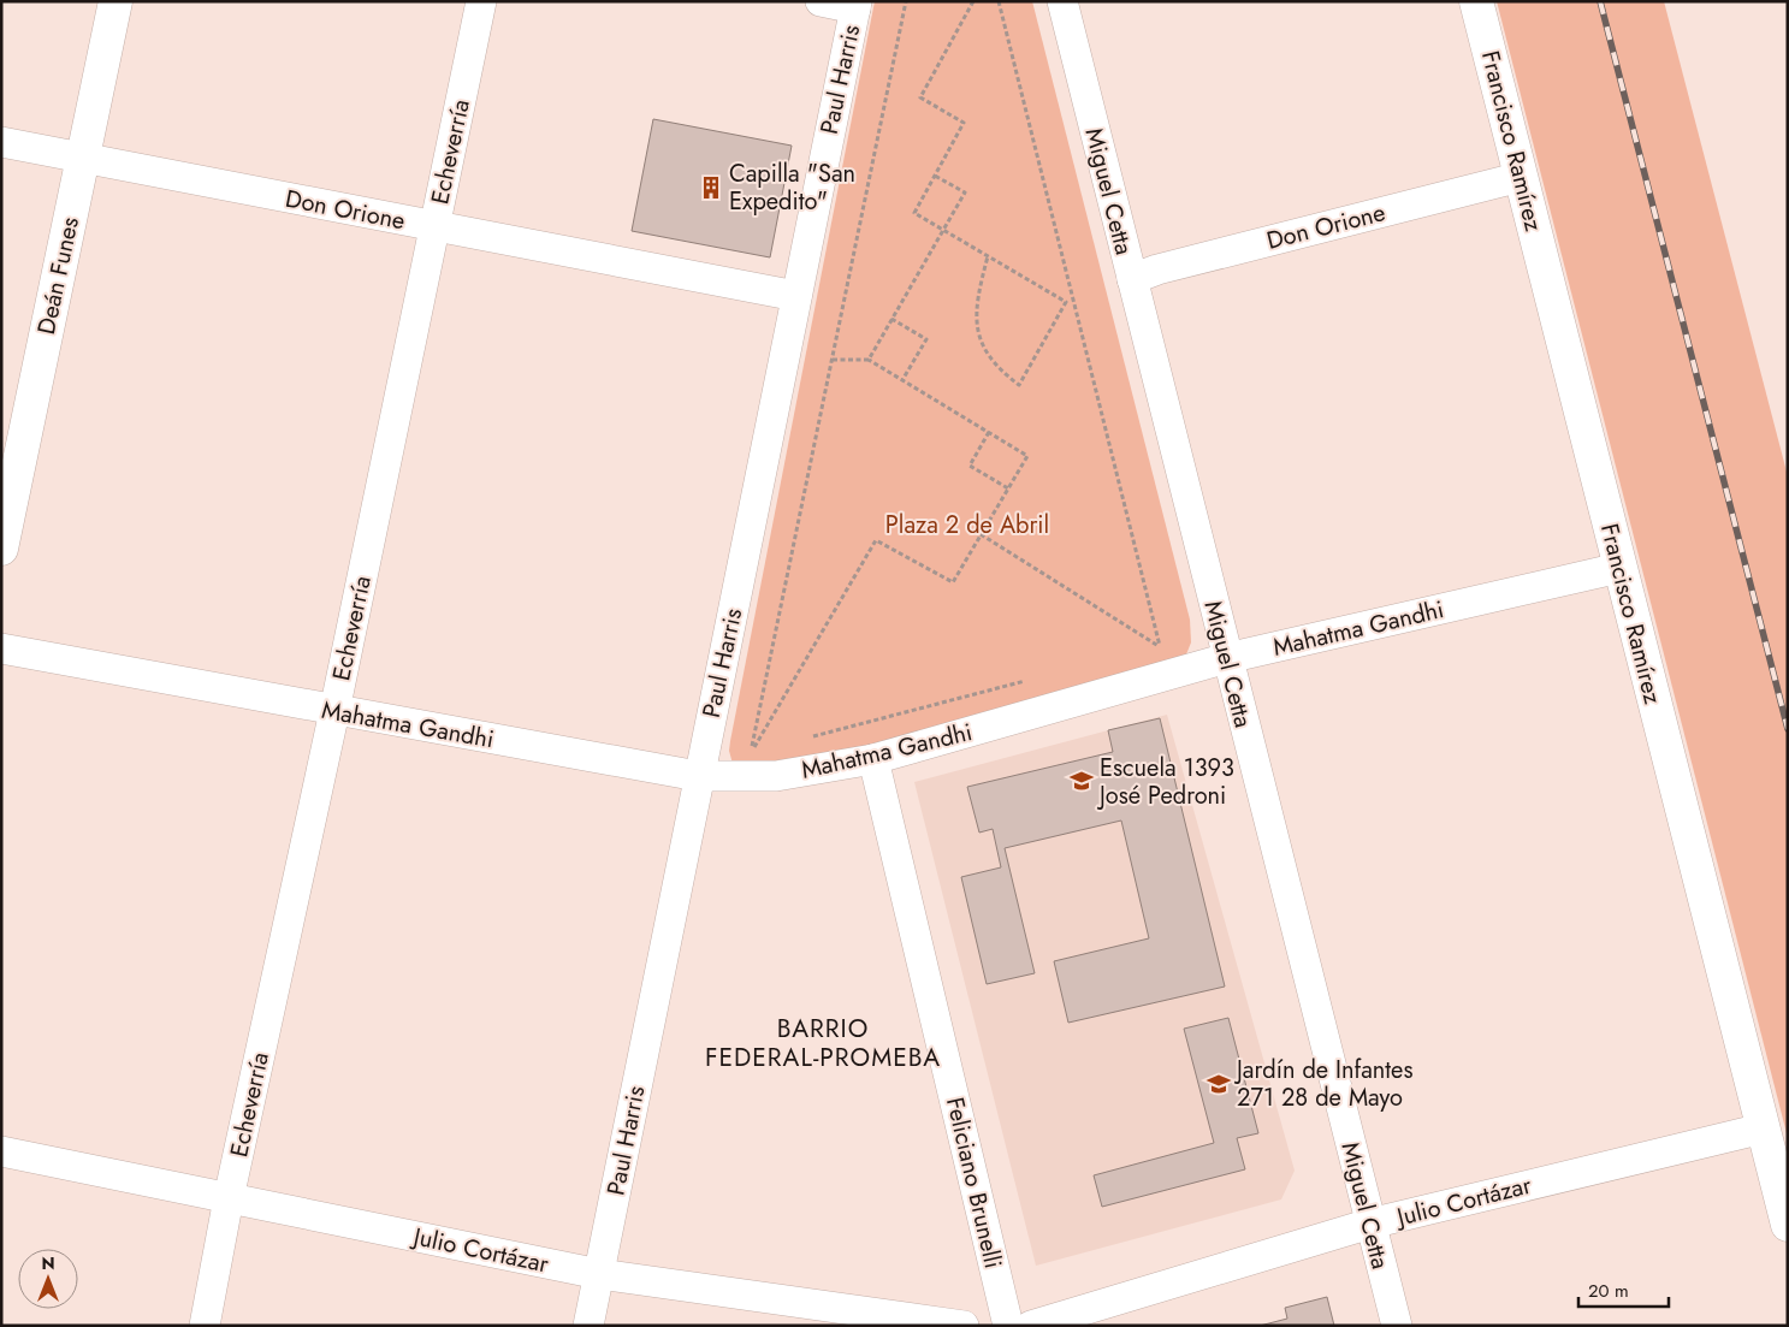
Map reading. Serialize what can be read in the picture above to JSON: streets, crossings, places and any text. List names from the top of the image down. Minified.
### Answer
{"streets":{"street":["Paul Harris","Francisco Ramírez","Echeverría","Miguel Cetta","Don Orione","Deán Funes","Mahatma Gandhi","Feliciano Brunelli","Julio Cortázar"]},"crossings":[["Paul Harris","Don Orione"],["Paul Harris","Mahatma Gandhi"],["Paul Harris","Julio Cortázar"],["Francisco Ramírez","Don Orione"],["Francisco Ramírez","Mahatma Gandhi"],["Francisco Ramírez","Julio Cortázar"],["Echeverría","Don Orione"],["Echeverría","Mahatma Gandhi"],["Echeverría","Julio Cortázar"],["Miguel Cetta","Don Orione"],["Miguel Cetta","Mahatma Gandhi"],["Miguel Cetta","Julio Cortázar"],["Don Orione","Deán Funes"],["Mahatma Gandhi","Feliciano Brunelli"]],"districts":["BARRIO FEDERAL-PROMEBA"],"parks":["Plaza 2 de Abril"],"places":{"building":["Capilla \"San Expedito\""],"school or university":["Escuela 1393 José Pedroni","Jardín de Infantes 271 28 de Mayo"]},"scale_bar":"20 m","north":"top"}
